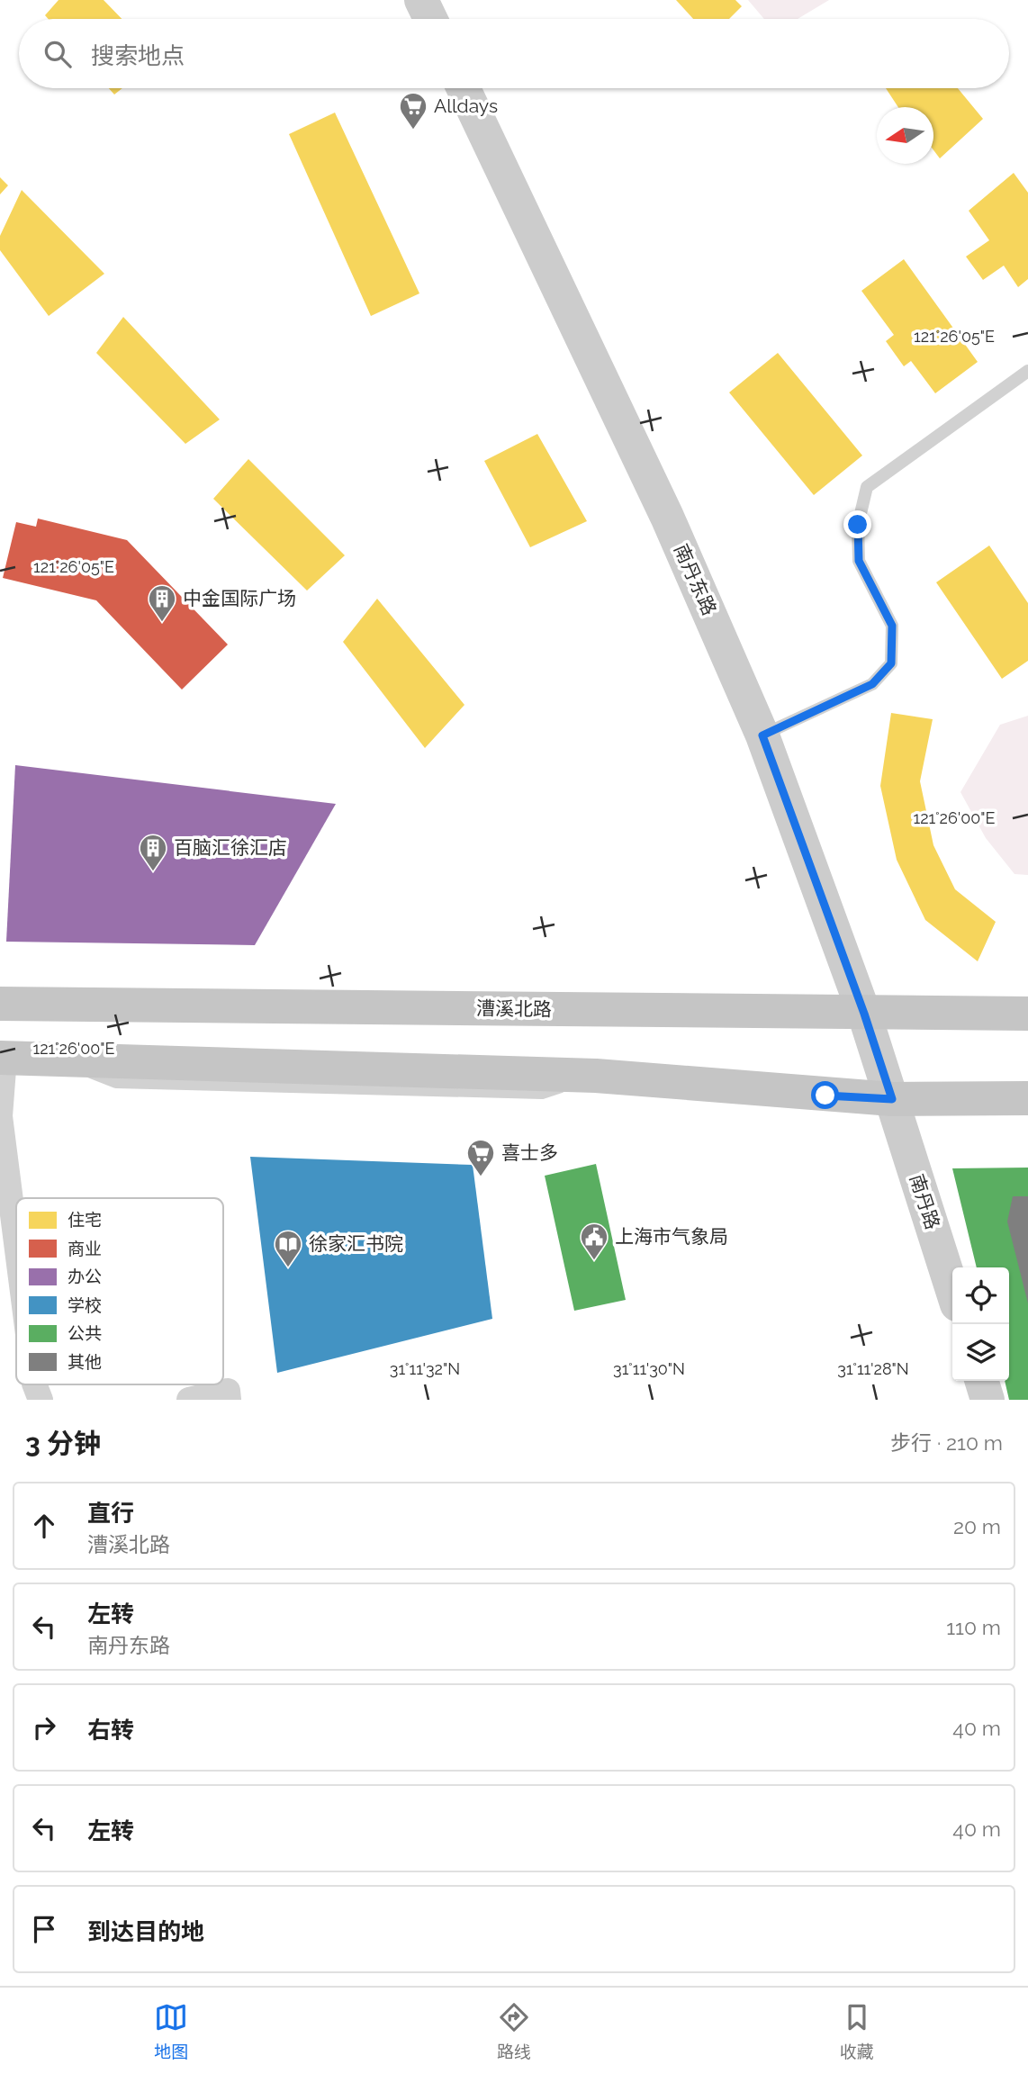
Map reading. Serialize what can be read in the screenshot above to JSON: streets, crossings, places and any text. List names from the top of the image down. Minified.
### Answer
{"streets":{"main road":["南丹东路","漕溪北路","南丹路"]},"crossings":[["南丹东路","漕溪北路"],["南丹东路","南丹路"]],"places":{"supermarket":["Alldays","喜士多"],"building":["中金国际广场","百脑汇徐汇店"],"public building":["上海市气象局"],"library":["徐家汇书院"]},"legend":["住宅","商业","办公","学校","公共","其他"],"north":"left","page":{"search":"搜索地点","heading":["3 分钟","步行 · 210 m"],"list":[["直行","漕溪北路","20 m"],["左转","南丹东路","110 m"],["右转","40 m"],["左转","40 m"],"到达目的地"],"nav":["地图","路线","收藏"]},"coordinates":["121°26'05\"E","121°26'00\"E","31°11'32\"N","31°11'30\"N","31°11'28\"N"]}
